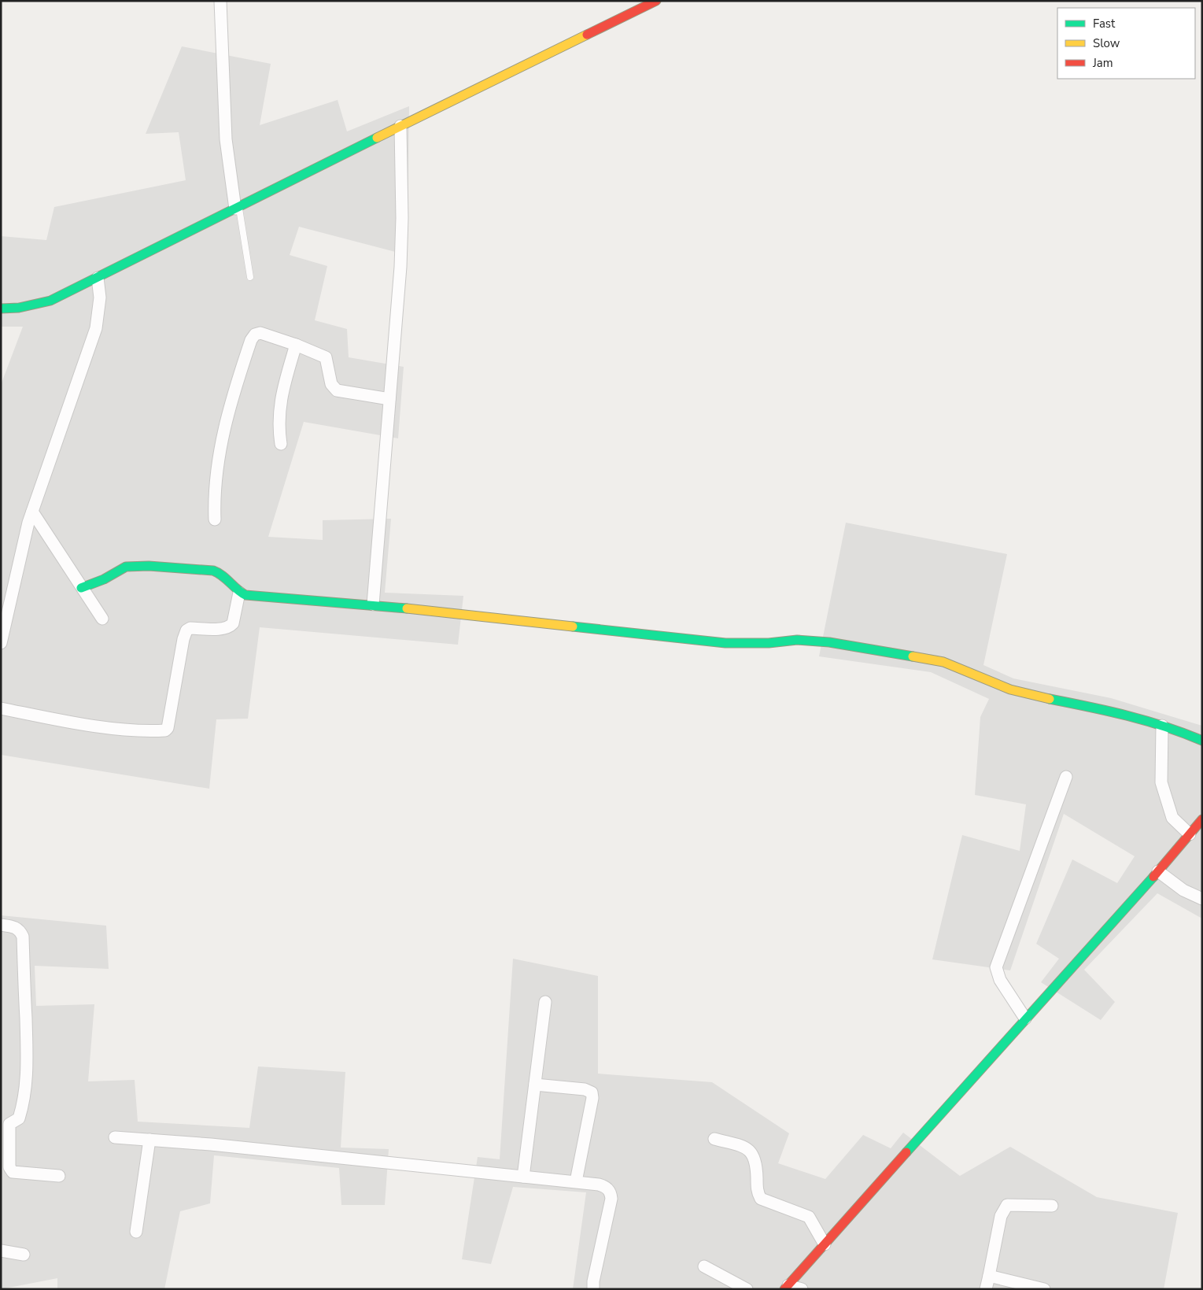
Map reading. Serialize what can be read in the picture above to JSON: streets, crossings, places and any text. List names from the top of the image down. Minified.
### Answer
{"legend":["Fast","Slow","Jam"]}
